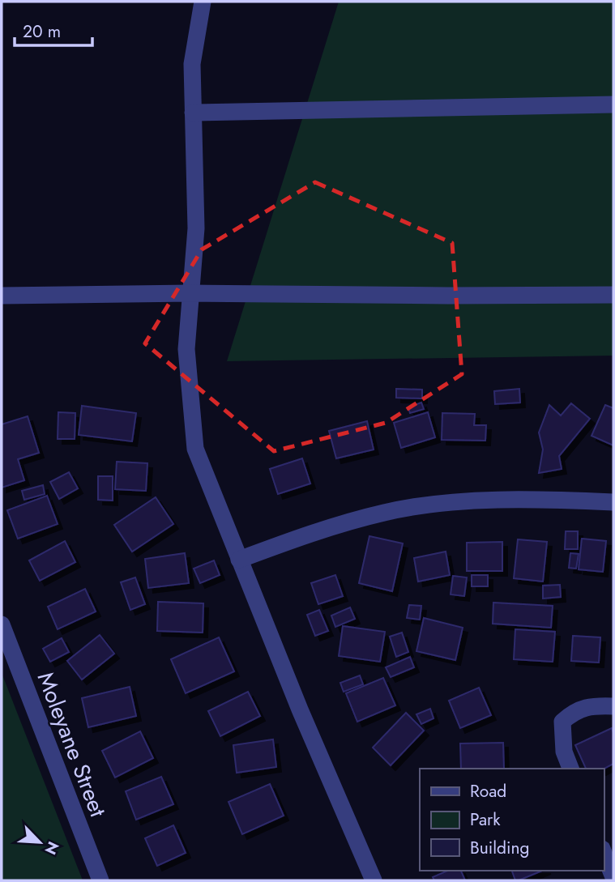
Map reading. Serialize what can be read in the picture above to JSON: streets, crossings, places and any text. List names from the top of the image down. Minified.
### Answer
{"streets":{"street":["Moleyane Street"]},"legend":["Road","Park","Building"],"scale_bar":"20 m","north":"bottom right"}
